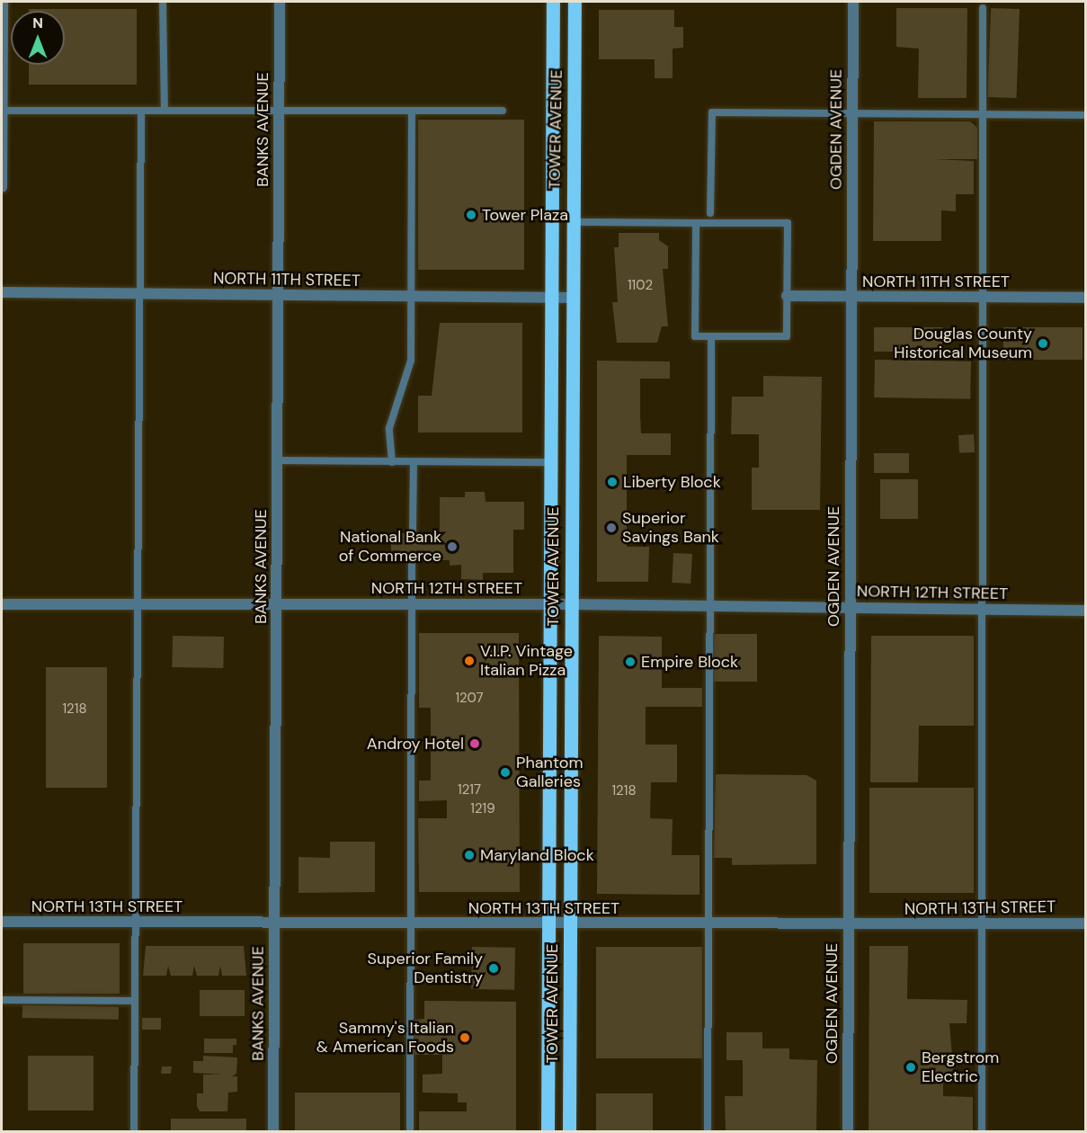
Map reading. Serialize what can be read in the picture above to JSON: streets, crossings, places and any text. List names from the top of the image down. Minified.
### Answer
{"streets":{"main road":["TOWER AVENUE"],"street":["BANKS AVENUE","OGDEN AVENUE","NORTH 11TH STREET","NORTH 12TH STREET","NORTH 13TH STREET"]},"crossings":[["BANKS AVENUE","NORTH 11TH STREET"],["BANKS AVENUE","NORTH 12TH STREET"],["BANKS AVENUE","NORTH 13TH STREET"],["TOWER AVENUE","NORTH 11TH STREET"],["TOWER AVENUE","NORTH 12TH STREET"],["TOWER AVENUE","NORTH 13TH STREET"],["OGDEN AVENUE","NORTH 11TH STREET"],["OGDEN AVENUE","NORTH 12TH STREET"],["OGDEN AVENUE","NORTH 13TH STREET"]],"places":["Tower Plaza","Douglas County Historical Museum","Liberty Block","Superior Savings Bank","National Bank of Commerce","V.I.P. Vintage Italian Pizza","Empire Block","Androy Hotel","Phantom Galleries","Maryland Block","Superior Family Dentistry","Sammy's Italian & American Foods","Bergstrom Electric"],"house_numbers":["1102","1207","1218","1217","1218","1219"],"north":"top"}
